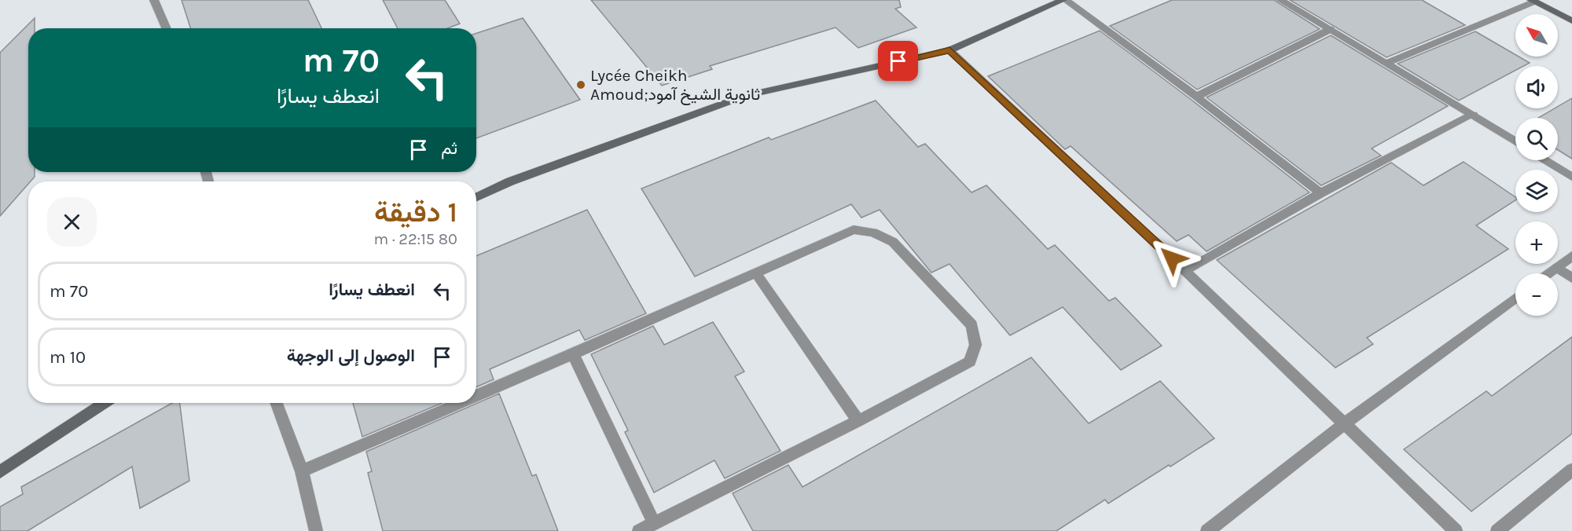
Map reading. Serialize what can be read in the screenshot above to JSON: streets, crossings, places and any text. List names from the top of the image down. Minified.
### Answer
{"places":["Lycée Cheikh Amoud;ثانوية الشيخ آمود"],"north":"top left","page":{"map_buttons":["+","−"],"turn":["70 m","انعطف يسارًا"],"then":"ثم","heading":["1 دقيقة","80 m · 22:15"],"list":[{"name":"انعطف يسارًا","value":"70 m"},{"name":"الوصول إلى الوجهة","value":"10 m"}]}}
